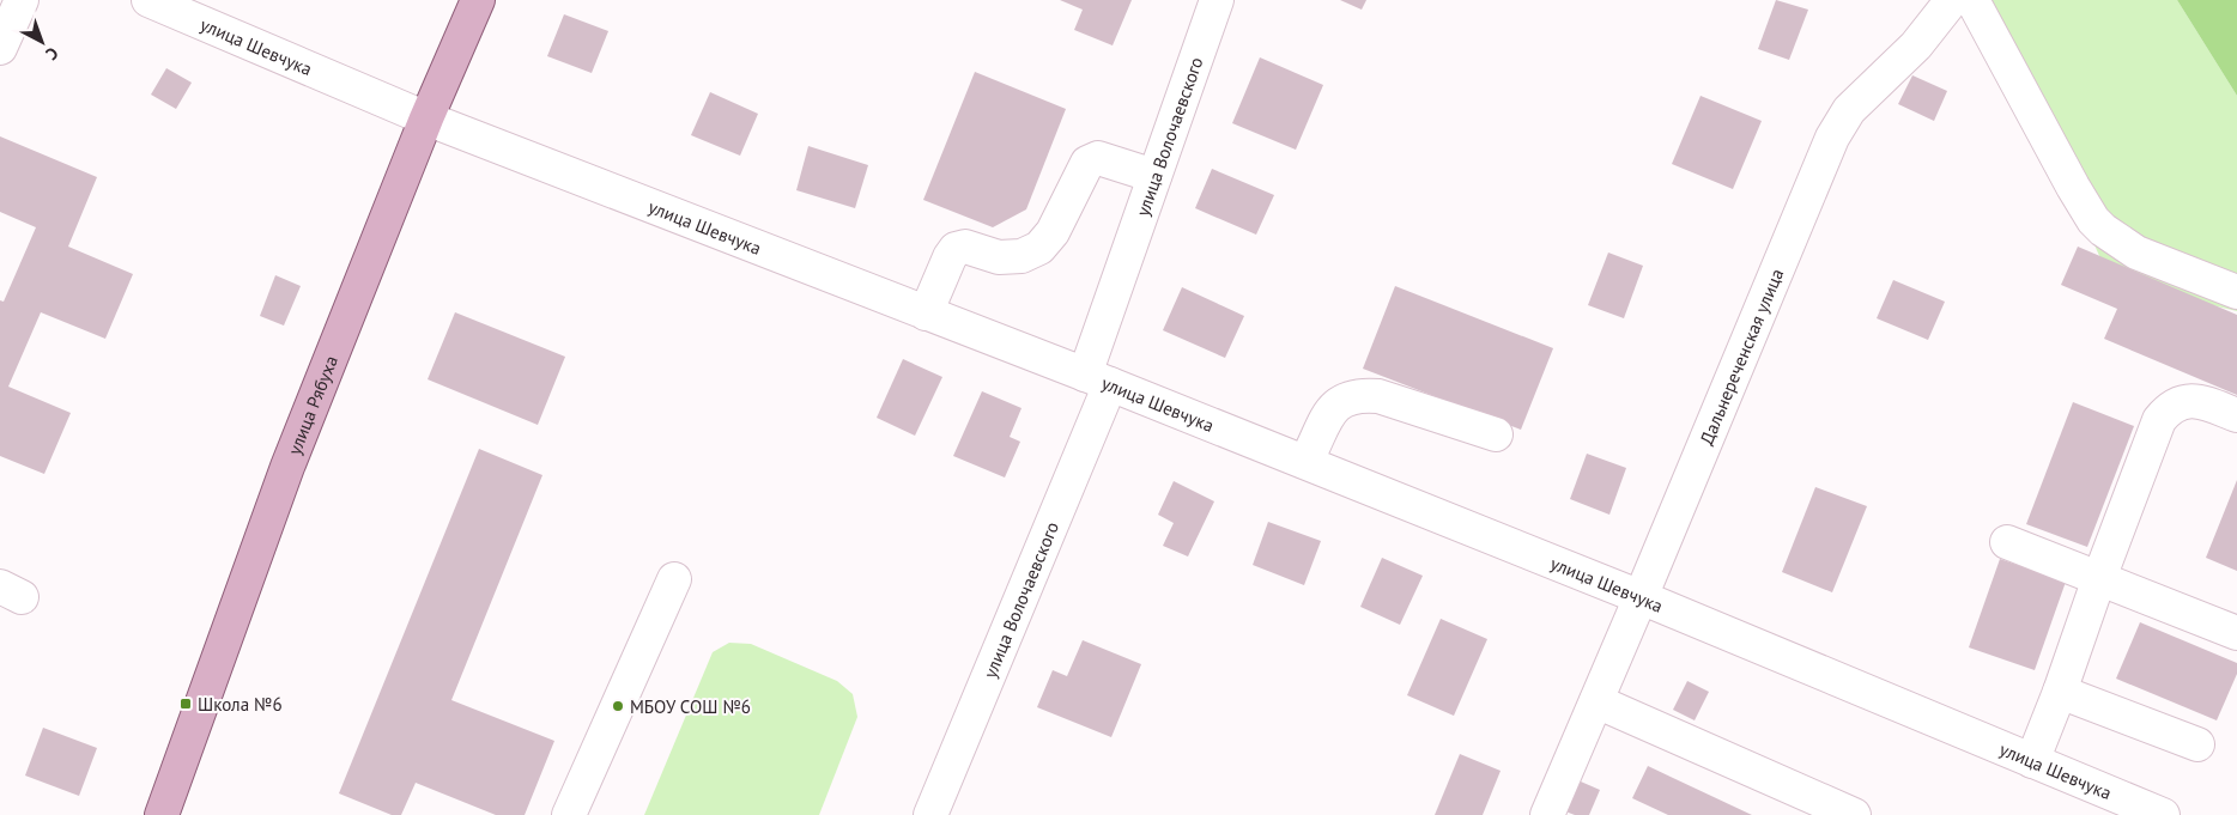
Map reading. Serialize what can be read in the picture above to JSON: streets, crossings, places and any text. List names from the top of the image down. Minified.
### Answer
{"streets":{"main road":["улица Рябуха"],"street":["улица Шевчука","улица Волочаевского","Дальнереченская улица"]},"crossings":[["улица Шевчука","улица Волочаевского"],["улица Шевчука","Дальнереченская улица"],["улица Шевчука","улица Рябуха"]],"places":{"transit":["Школа №6"],"other":["МБОУ СОШ №6"]},"north":"bottom right"}
